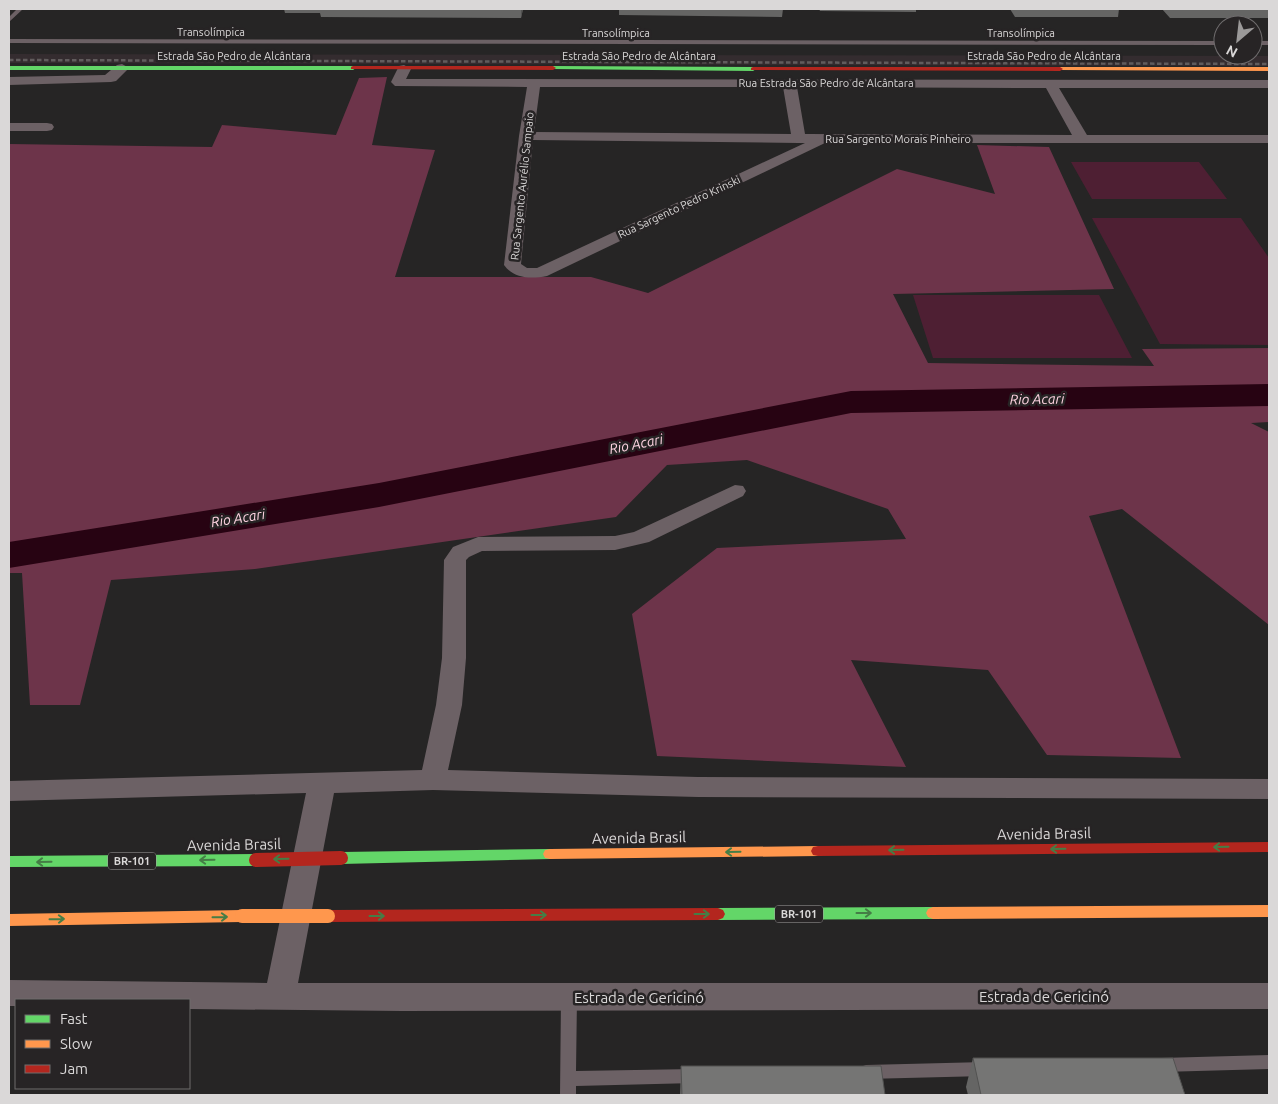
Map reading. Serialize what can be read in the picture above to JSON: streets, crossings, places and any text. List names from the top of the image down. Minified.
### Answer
{"streets":{"main road":["Estrada São Pedro de Alcântara","Avenida Brasil","BR-101"],"street":["Rua Estrada São Pedro de Alcântara","Rua Sargento Morais Pinheiro","Rua Sargento Aurélio Sampaio","Rua Sargento Pedro Krinski","Estrada de Gericinó"],"lane":["Transolímpica"]},"crossings":[["Estrada São Pedro de Alcântara","Rua Estrada São Pedro de Alcântara"],["Rua Estrada São Pedro de Alcântara","Rua Sargento Aurélio Sampaio"],["Rua Sargento Morais Pinheiro","Rua Sargento Aurélio Sampaio"],["Rua Sargento Morais Pinheiro","Rua Sargento Pedro Krinski"],["Rua Sargento Aurélio Sampaio","Rua Sargento Pedro Krinski"]],"water":["Rio Acari"],"legend":["Fast","Slow","Jam"],"north":"bottom left"}
